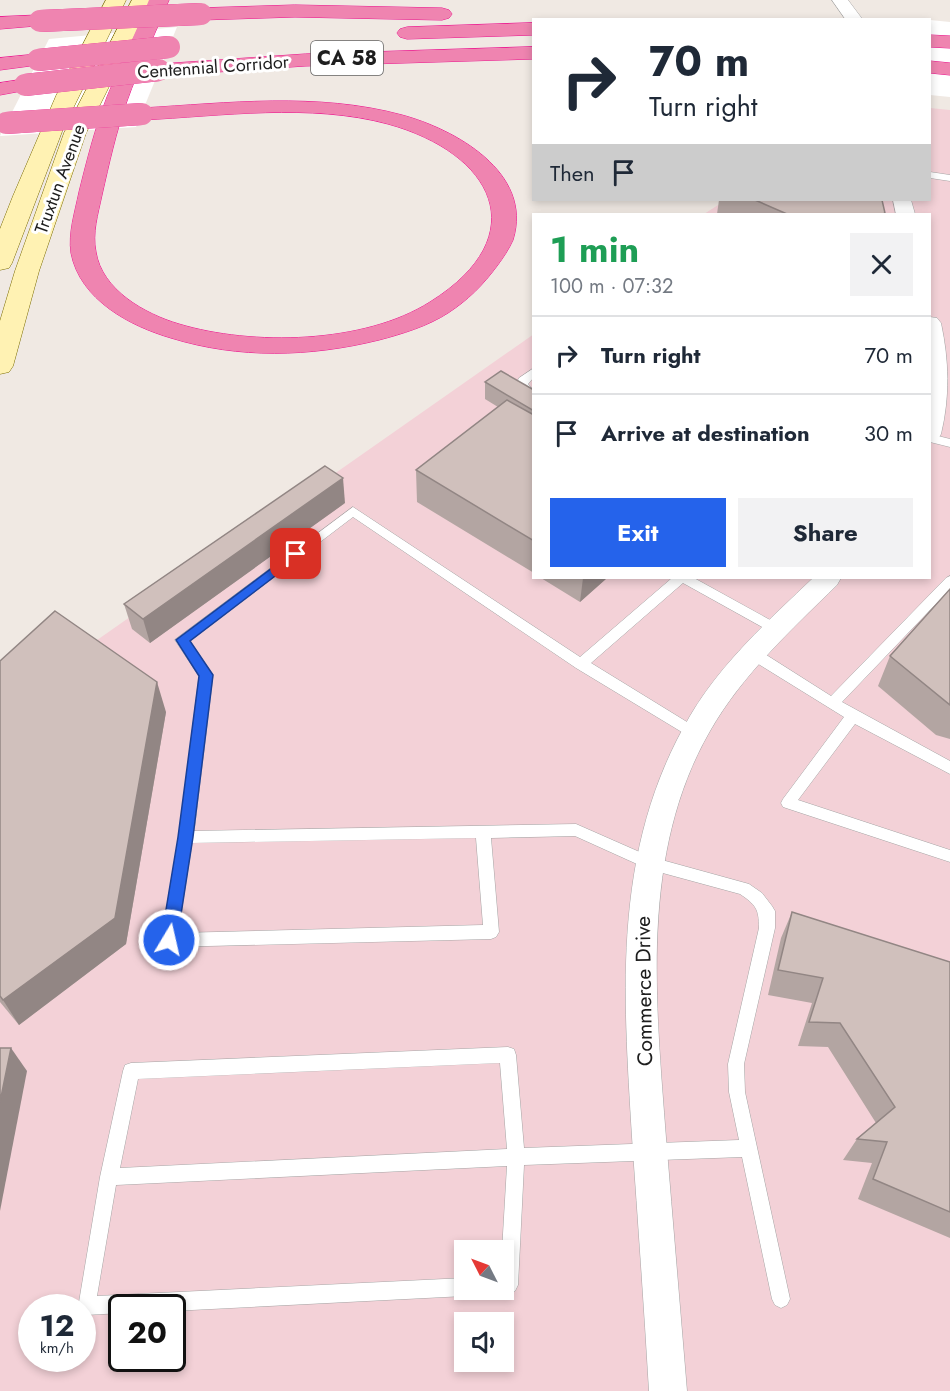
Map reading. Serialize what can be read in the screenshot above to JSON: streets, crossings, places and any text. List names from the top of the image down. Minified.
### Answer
{"streets":{"highway":["CA 58","Centennial Corridor"],"main road":["Truxtun Avenue"],"street":["Commerce Drive"]},"north":"top left","page":{"turn":["70 m","Turn right"],"then":"Then","heading":["1 min","100 m · 07:32"],"list":[{"name":"Turn right","value":"70 m"},{"name":"Arrive at destination","value":"30 m"}],"buttons":["Exit","Share"],"speed":"12 km/h","limit":"20"}}
